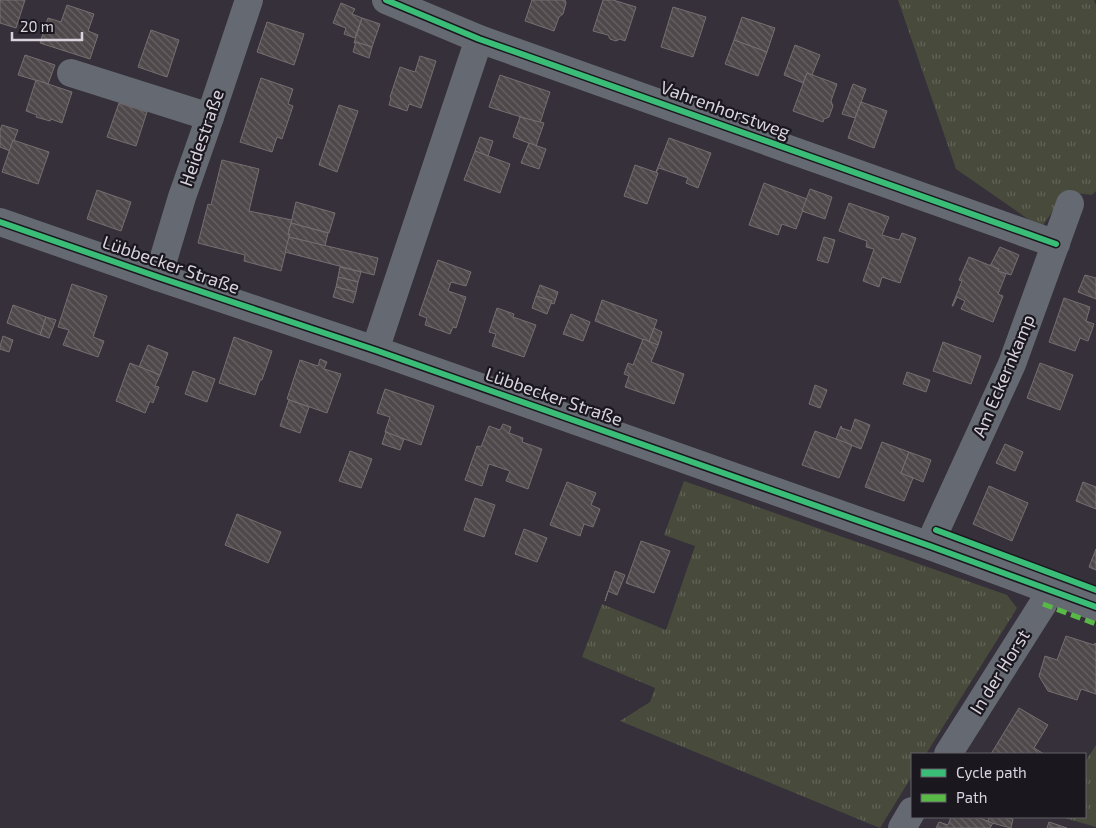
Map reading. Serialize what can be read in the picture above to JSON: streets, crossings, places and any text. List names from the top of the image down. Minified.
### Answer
{"streets":{"street":["Vahrenhorstweg","Heidestraße","Lübbecker Straße","Am Eckernkamp","In der Horst"]},"crossings":[["Vahrenhorstweg","Am Eckernkamp"],["Heidestraße","Lübbecker Straße"],["Lübbecker Straße","Am Eckernkamp"],["Lübbecker Straße","In der Horst"]],"legend":["Cycle path","Path"],"scale_bar":"20 m"}
